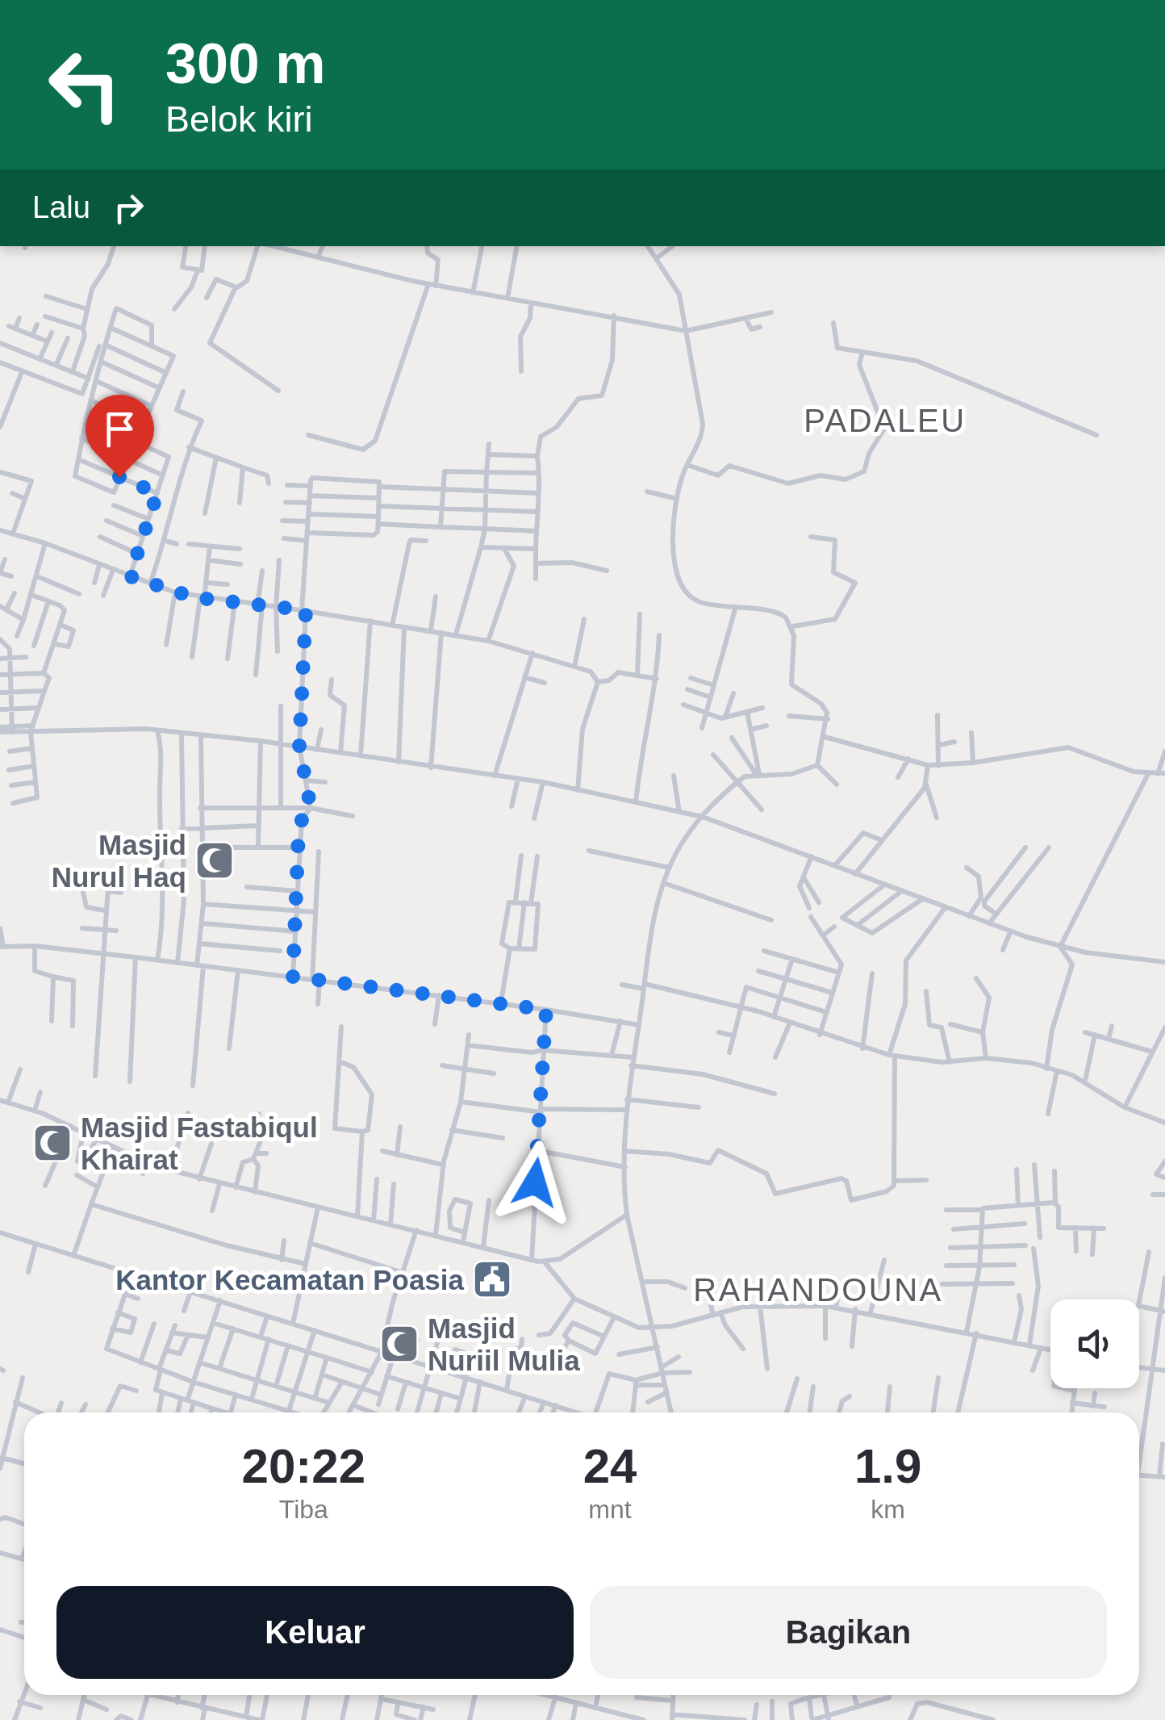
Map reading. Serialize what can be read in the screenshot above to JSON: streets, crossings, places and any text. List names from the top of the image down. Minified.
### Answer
{"districts":["PADALEU","RAHANDOUNA"],"places":{"mosque":["Masjid Nurul Haq","Masjid Fastabiqul Khairat","Masjid Nuriil Mulia"],"public building":["Kantor Kecamatan Poasia"]},"page":{"turn":["300 m","Belok kiri"],"then":"Lalu","eta":["20:22","Tiba","24","mnt","1.9","km"],"buttons":["Keluar","Bagikan"]}}
